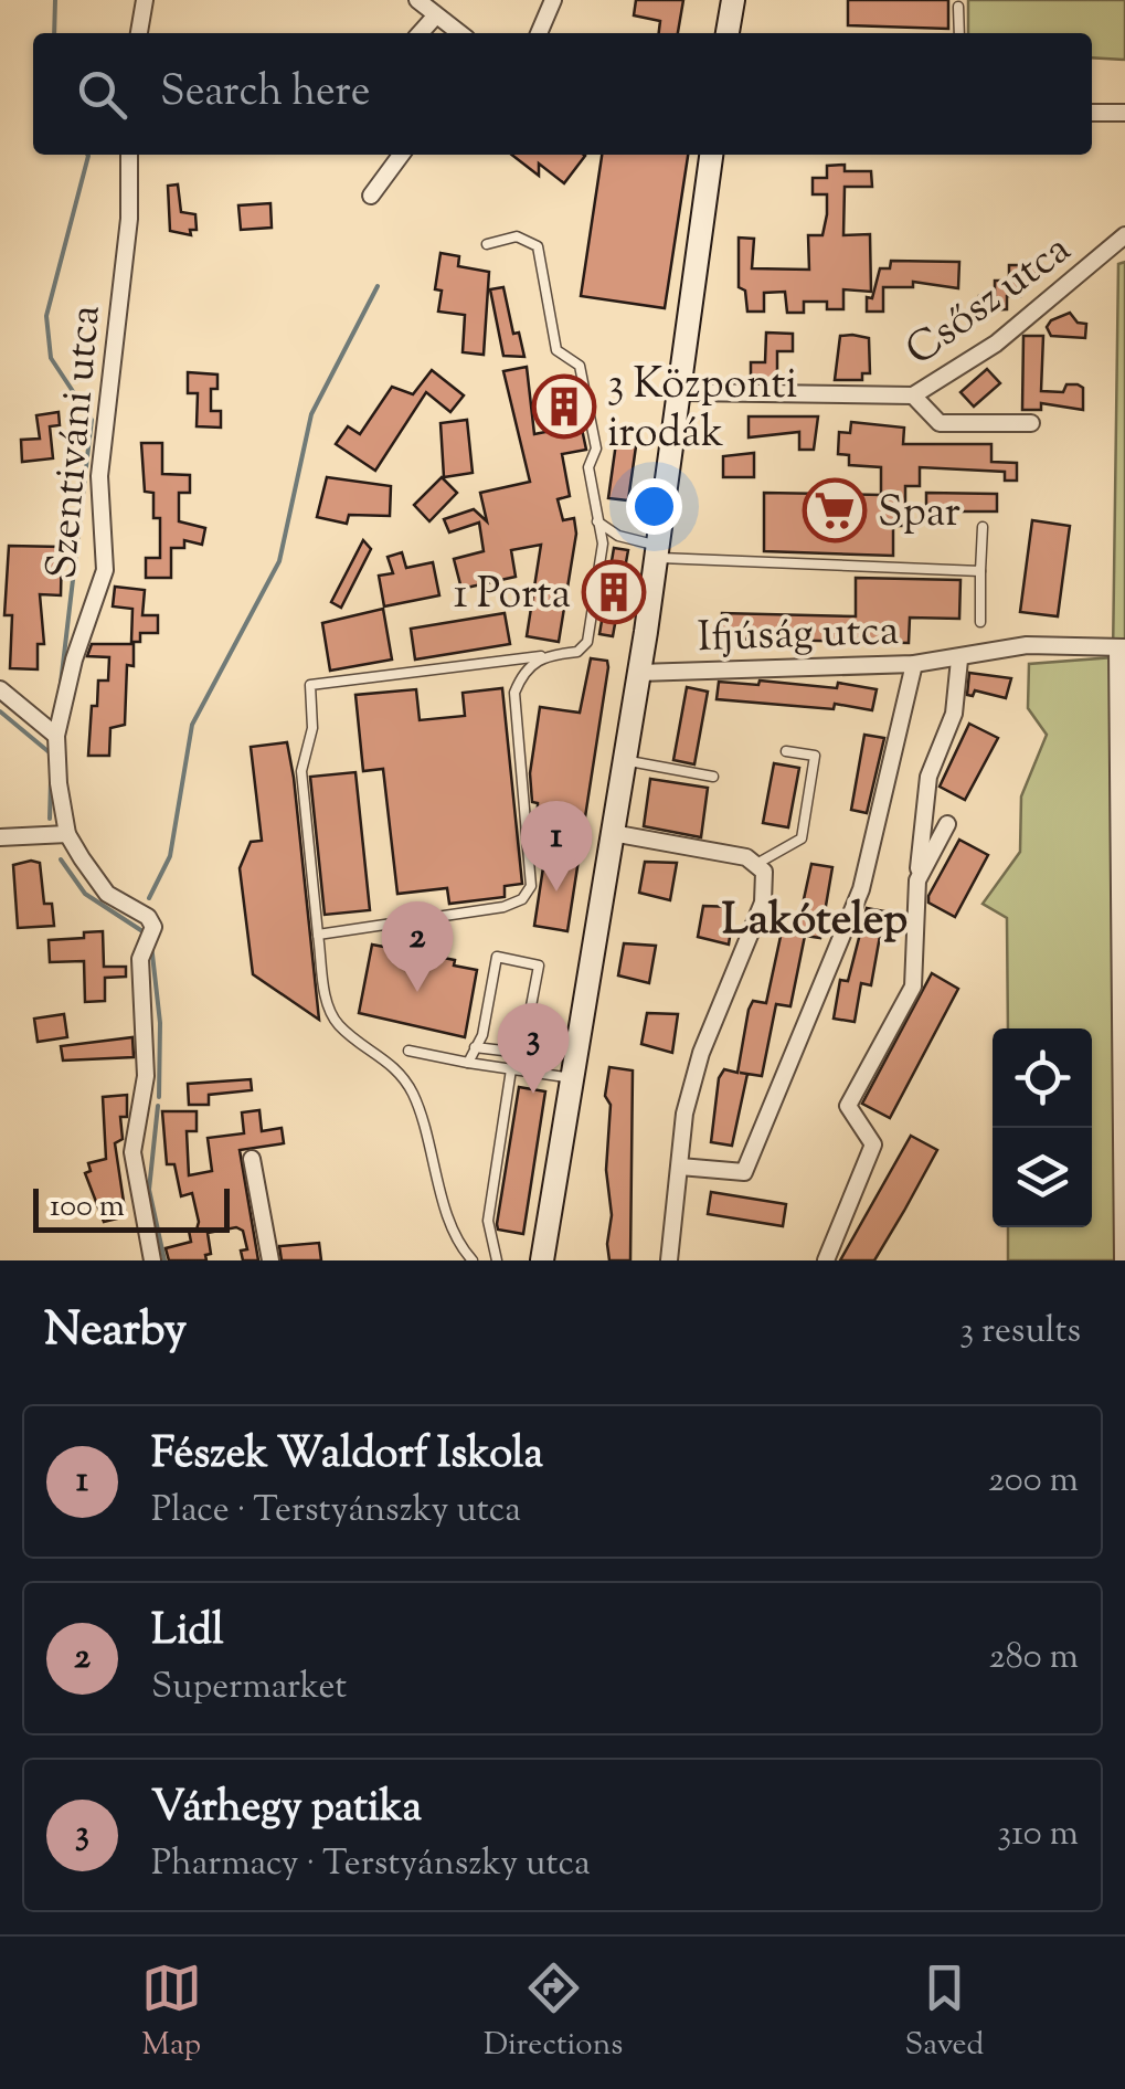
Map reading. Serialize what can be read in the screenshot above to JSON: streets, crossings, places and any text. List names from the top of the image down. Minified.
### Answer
{"streets":{"street":["Csősz utca","Szentiváni utca","Ifjúság utca"]},"districts":["Lakótelep"],"places":{"building":["3 Központi irodák","1 Porta"],"supermarket":["Spar"]},"scale_bar":"100 m","page":{"search":"Search here","pins":["1","2","3"],"scale":"100 m","heading":["Nearby","3 results"],"list":[{"mark":"1","name":"Fészek Waldorf Iskola","note":"Place · Terstyánszky utca","value":"200 m"},{"mark":"2","name":"Lidl","note":"Supermarket","value":"280 m"},{"mark":"3","name":"Várhegy patika","note":"Pharmacy · Terstyánszky utca","value":"310 m"}],"nav":["Map","Directions","Saved"]}}
